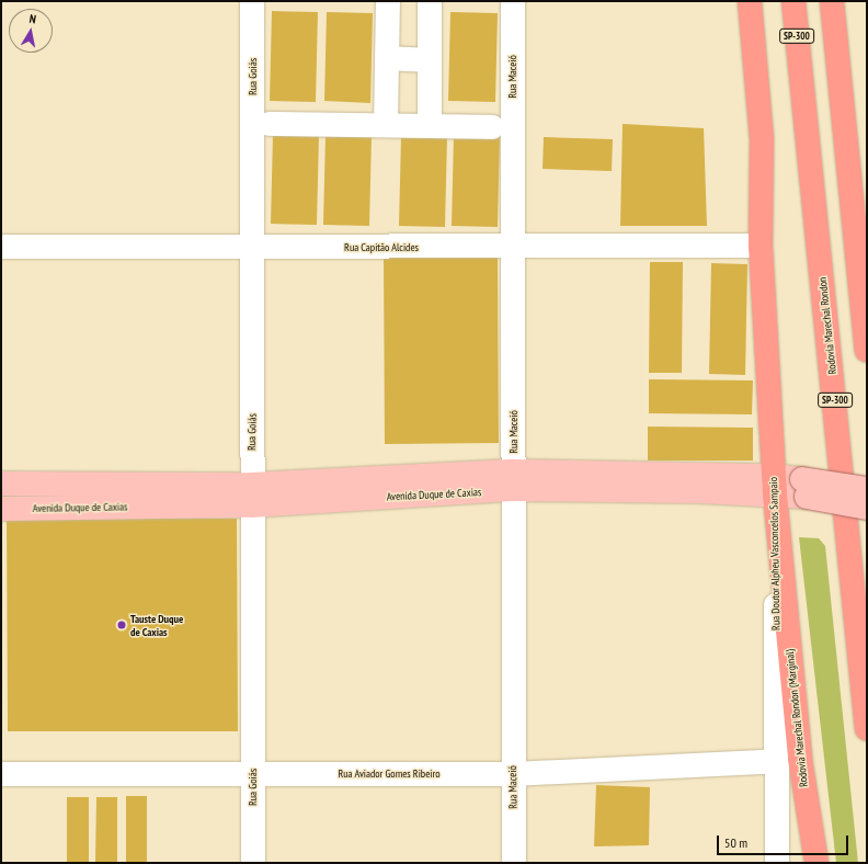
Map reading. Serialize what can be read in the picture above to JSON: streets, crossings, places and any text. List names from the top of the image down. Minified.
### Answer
{"streets":{"highway":["SP-300","Rodovia Marechal Rondon","Rua Doutor Alpheu Vasconcelos Sampaio","Rodovia Marechal Rondon (Marginal)"],"main road":["Avenida Duque de Caxias"],"street":["Rua Goiás","Rua Maceió","Rua Capitão Alcides","Rua Aviador Gomes Ribeiro"]},"crossings":[["Rua Goiás","Rua Capitão Alcides"],["Rua Goiás","Avenida Duque de Caxias"],["Rua Goiás","Rua Aviador Gomes Ribeiro"],["Rua Maceió","Rua Capitão Alcides"],["Rua Maceió","Avenida Duque de Caxias"],["Rua Maceió","Rua Aviador Gomes Ribeiro"],["Rua Capitão Alcides","Rua Doutor Alpheu Vasconcelos Sampaio"],["Avenida Duque de Caxias","Rua Doutor Alpheu Vasconcelos Sampaio"],["Avenida Duque de Caxias","Rodovia Marechal Rondon (Marginal)"],["Rua Doutor Alpheu Vasconcelos Sampaio","Rodovia Marechal Rondon (Marginal)"],["Rua Doutor Alpheu Vasconcelos Sampaio","Rua Aviador Gomes Ribeiro"]],"places":["Tauste Duque de Caxias"],"scale_bar":"50 m","north":"top"}
